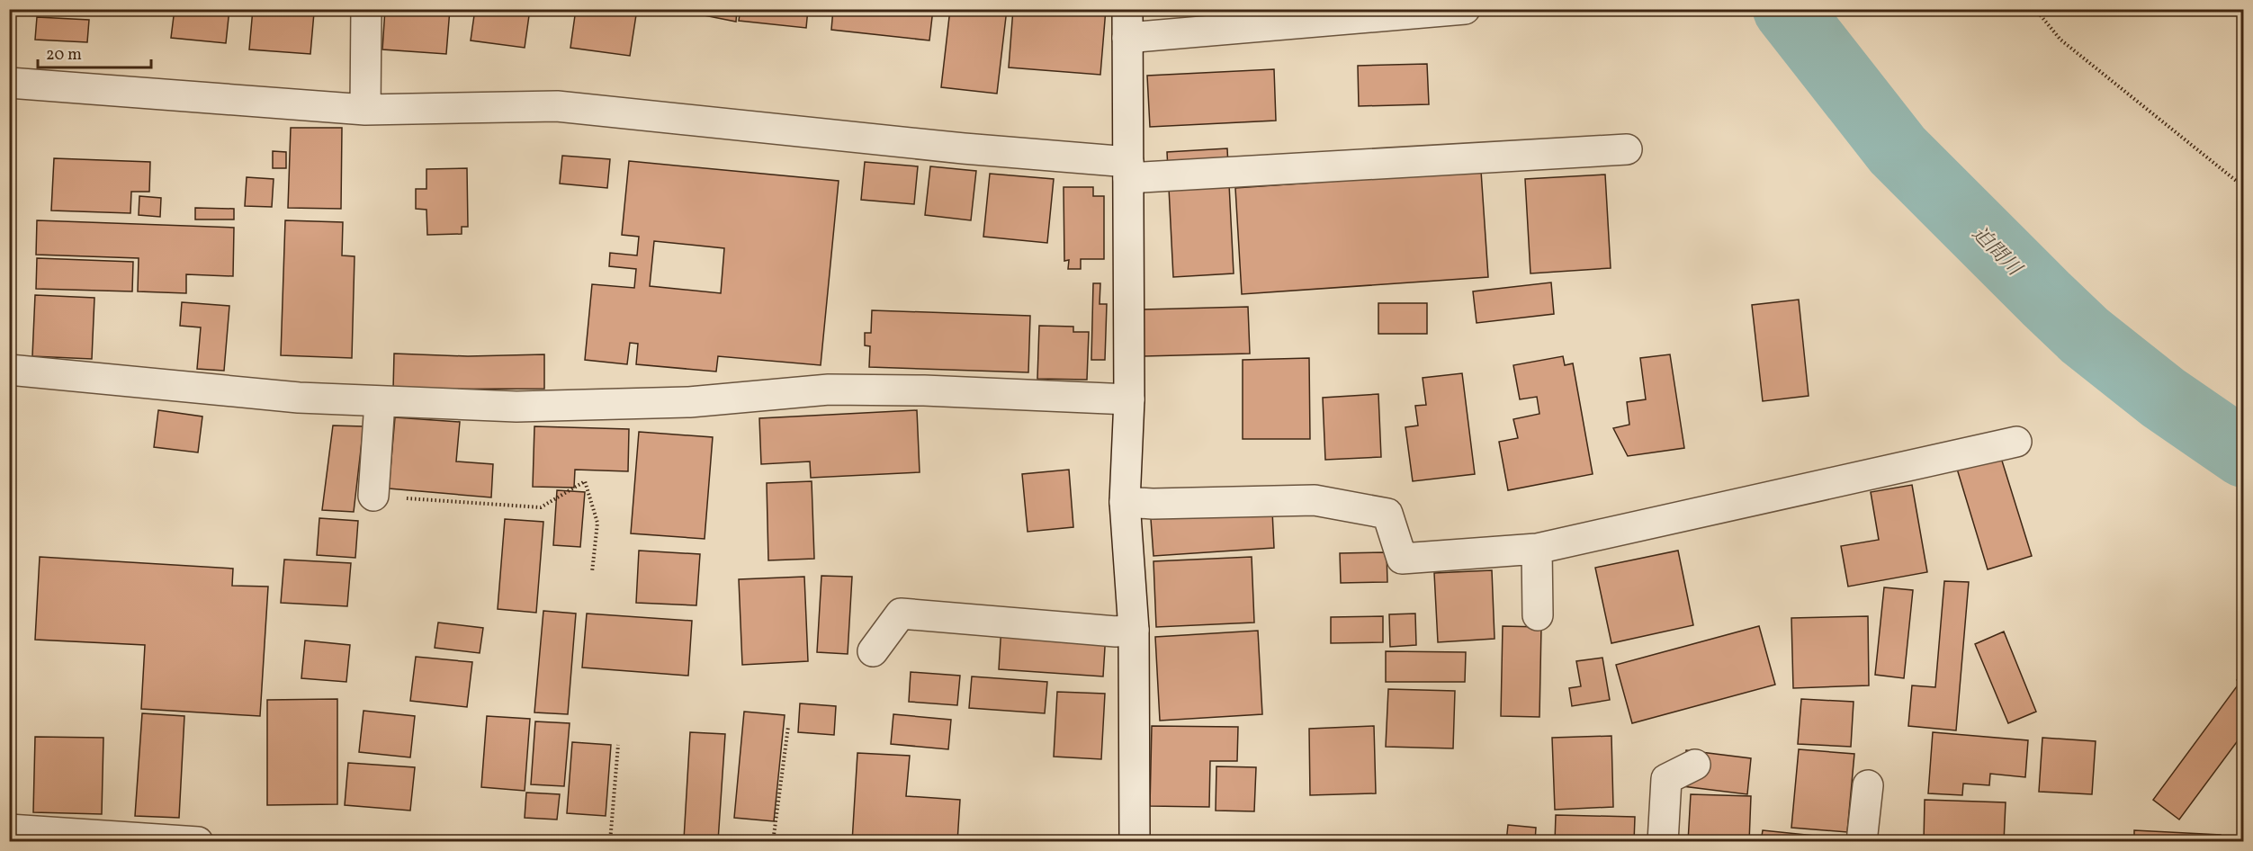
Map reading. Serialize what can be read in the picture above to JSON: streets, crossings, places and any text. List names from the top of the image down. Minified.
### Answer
{"water":["迫間川"],"scale_bar":"20 m"}
